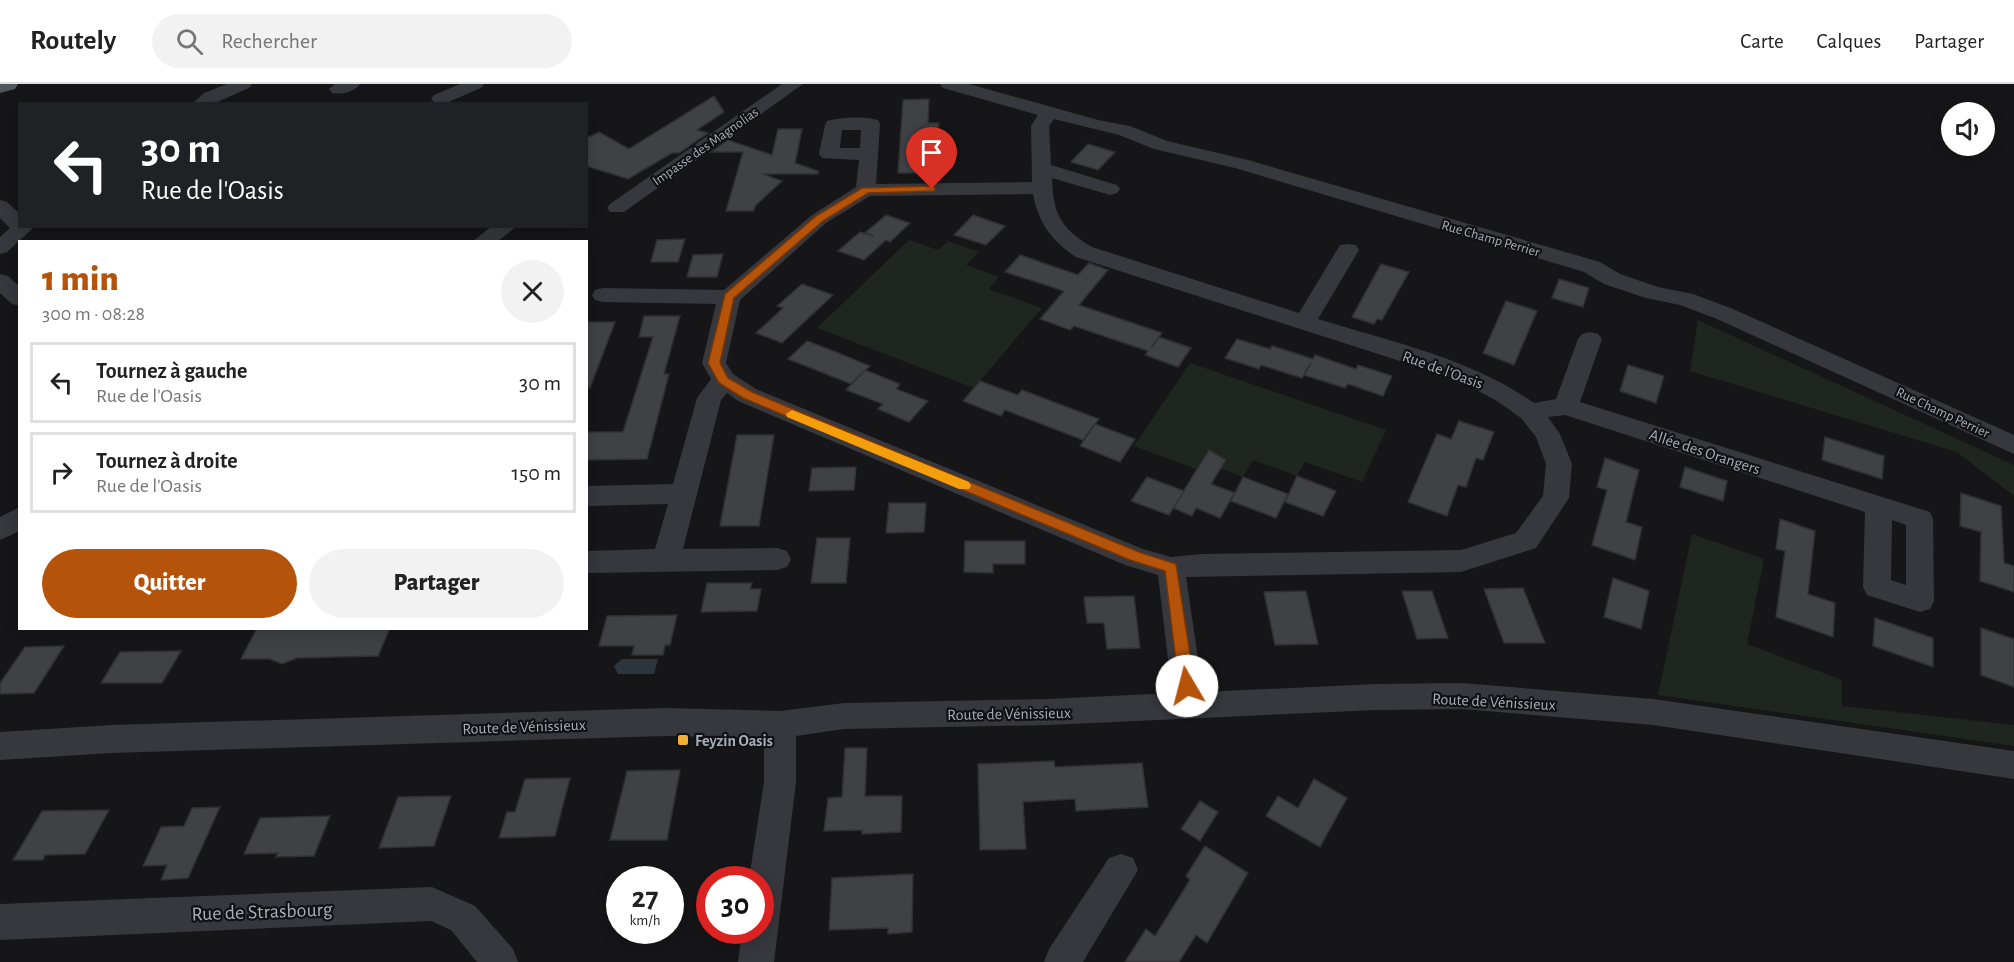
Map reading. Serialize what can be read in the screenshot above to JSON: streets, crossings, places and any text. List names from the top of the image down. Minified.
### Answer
{"streets":{"street":["Impasse des Magnolias","Rue Champ Perrier","Rue de l'Oasis","Allée des Orangers","Route de Vénissieux","Rue de Strasbourg"]},"crossings":[["Rue Champ Perrier","Rue de l'Oasis"],["Rue de l'Oasis","Allée des Orangers"]],"places":{"transit":["Feyzin Oasis"]},"page":{"header":"Routely","search":"Rechercher","nav":["Carte","Calques","Partager"],"turn":["30 m","Rue de l'Oasis"],"heading":["1 min","300 m · 08:28"],"list":[{"name":"Tournez à gauche","note":"Rue de l'Oasis","value":"30 m"},{"name":"Tournez à droite","note":"Rue de l'Oasis","value":"150 m"}],"buttons":["Quitter","Partager"],"speed":"27 km/h","limit":"30"}}
